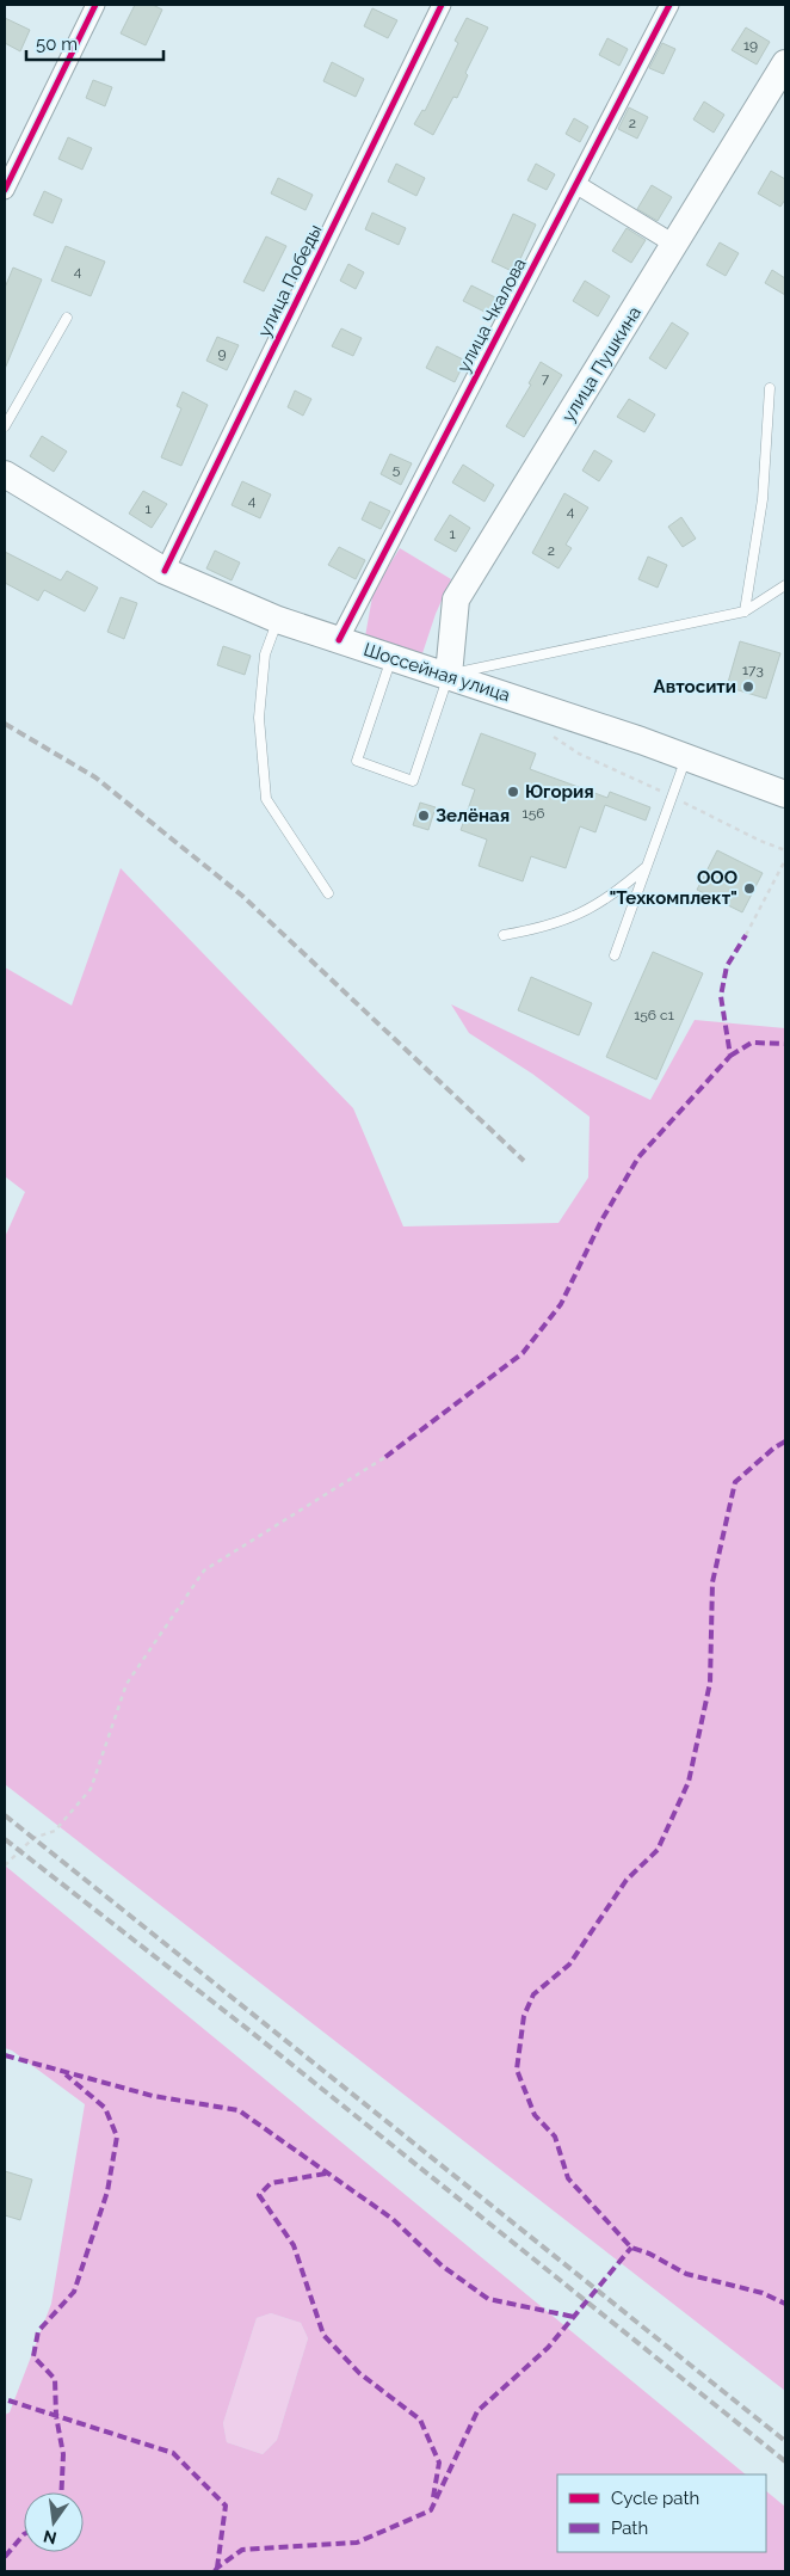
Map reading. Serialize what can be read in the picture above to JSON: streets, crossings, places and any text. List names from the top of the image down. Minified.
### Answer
{"streets":{"main road":["улица Пушкина","Шоссейная улица"],"street":["улица Победы","улица Чкалова"]},"crossings":[["улица Победы","Шоссейная улица"],["улица Чкалова","Шоссейная улица"],["улица Пушкина","Шоссейная улица"]],"places":["Автосити","Югория","Зелёная","ООО \"Техкомплект\""],"house_numbers":["19","2","4","9","7","5","4","1","4","1","2","173","156","156 с1"],"legend":["Cycle path","Path"],"scale_bar":"50 m","north":"bottom"}
